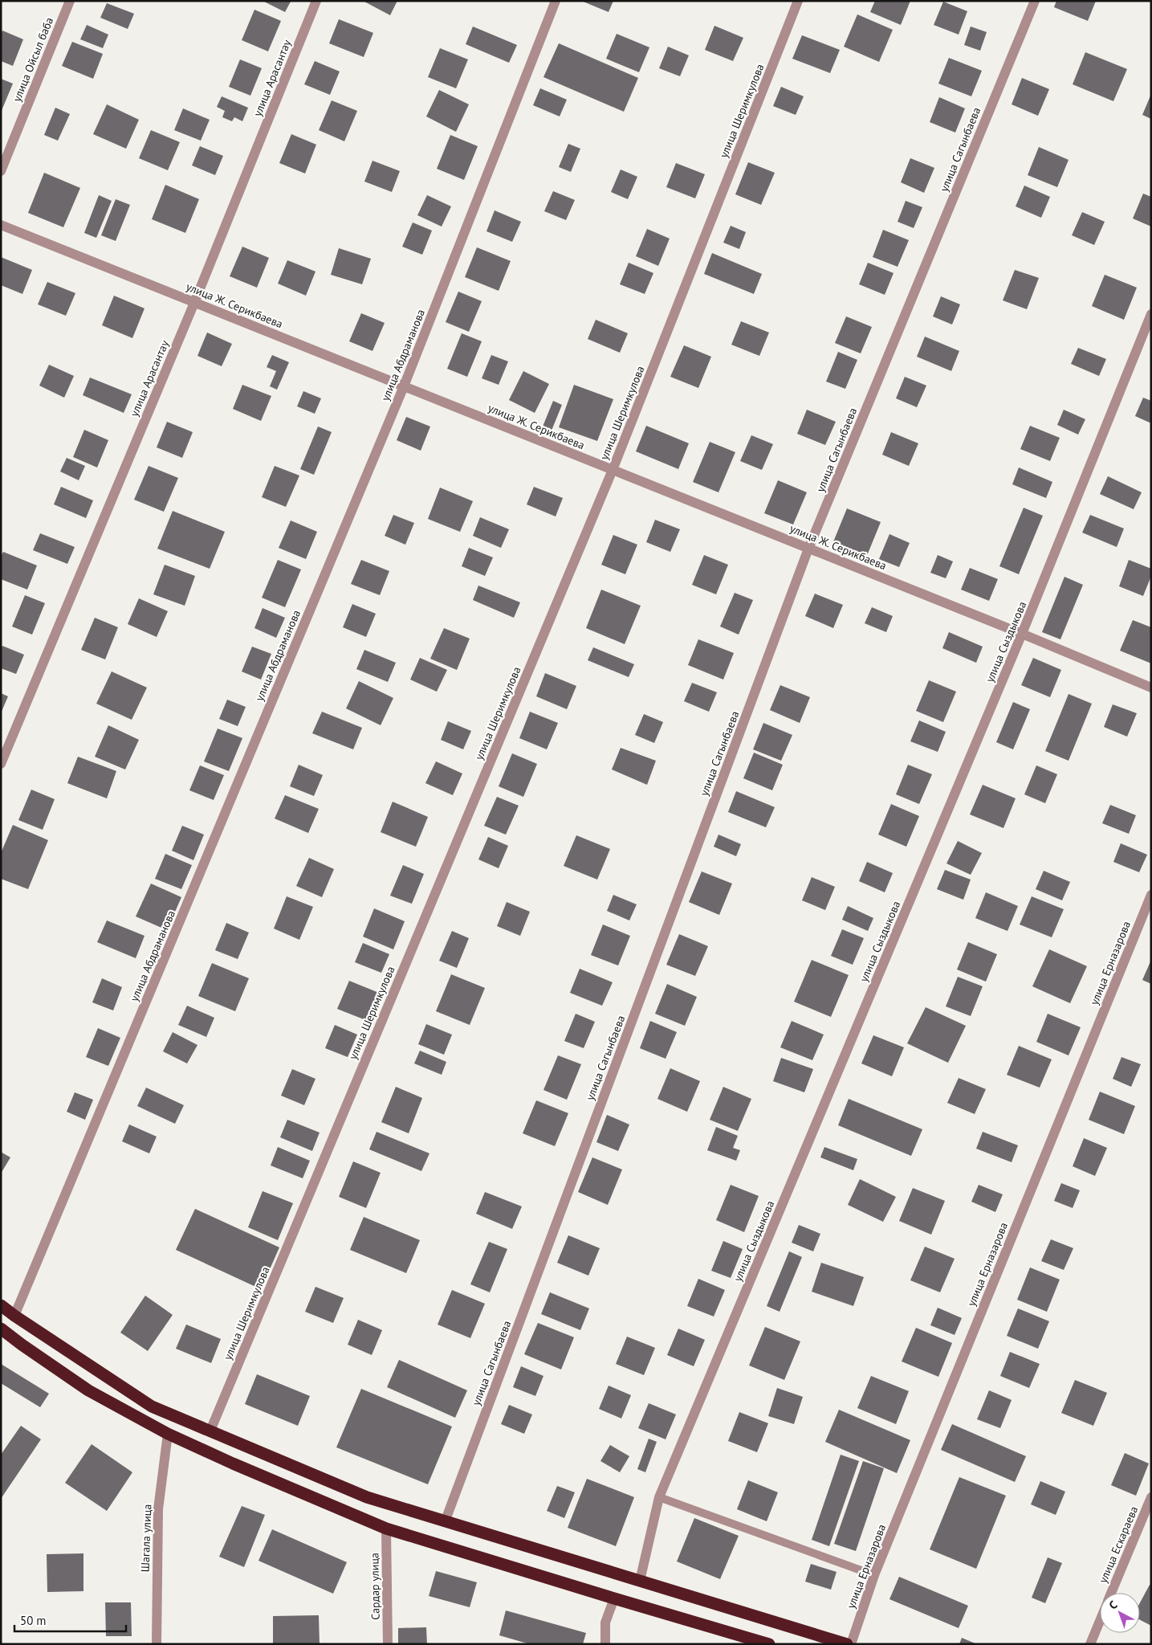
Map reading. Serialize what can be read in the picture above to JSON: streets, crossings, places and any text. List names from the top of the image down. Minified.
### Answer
{"streets":{"street":["улица Ойсыл баба","улица Арасантау","улица Шеримкулова","улица Сагынбаева","улица Ж. Серикбаева","улица Абдраманова","улица Сыздыкова","улица Ерназарова","Шагала улица","улица Ескараева","Сардар улица"]},"crossings":[["улица Арасантау","улица Ж. Серикбаева"],["улица Шеримкулова","улица Ж. Серикбаева"],["улица Сагынбаева","улица Ж. Серикбаева"],["улица Ж. Серикбаева","улица Абдраманова"],["улица Ж. Серикбаева","улица Сыздыкова"]],"scale_bar":"50 m","north":"top left"}
